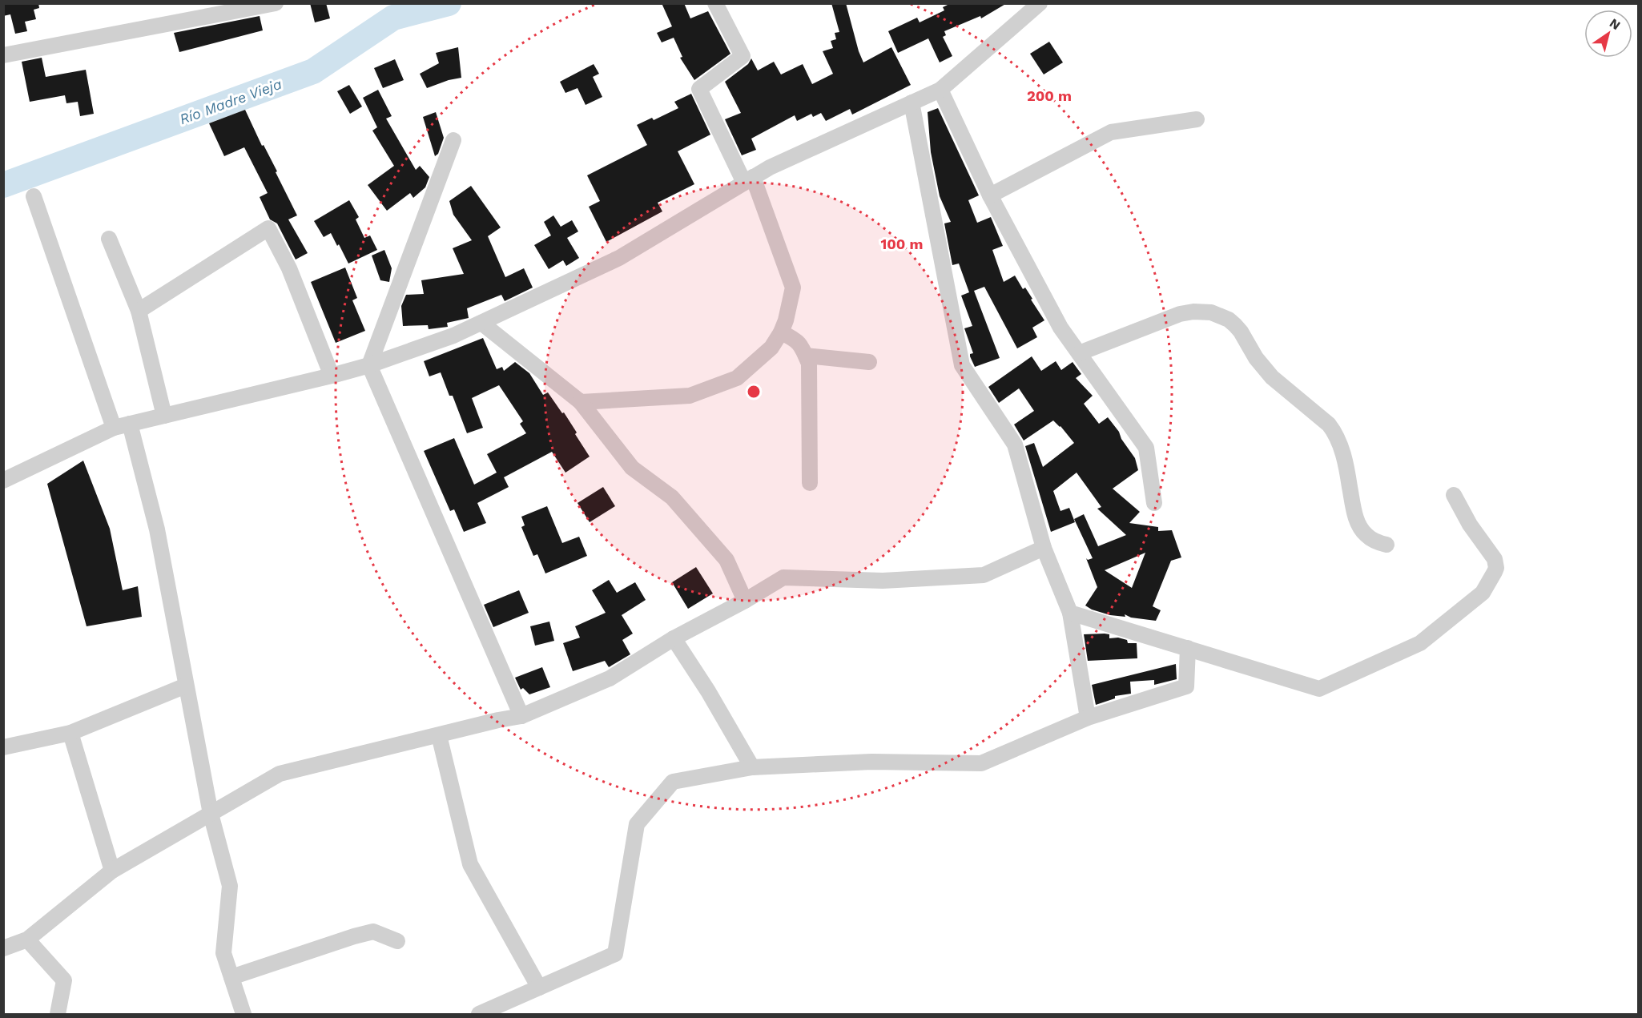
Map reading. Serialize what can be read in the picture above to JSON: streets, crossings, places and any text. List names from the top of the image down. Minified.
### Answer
{"water":["Río Madre Vieja"],"north":"top right","rings":["200 m","100 m"]}
